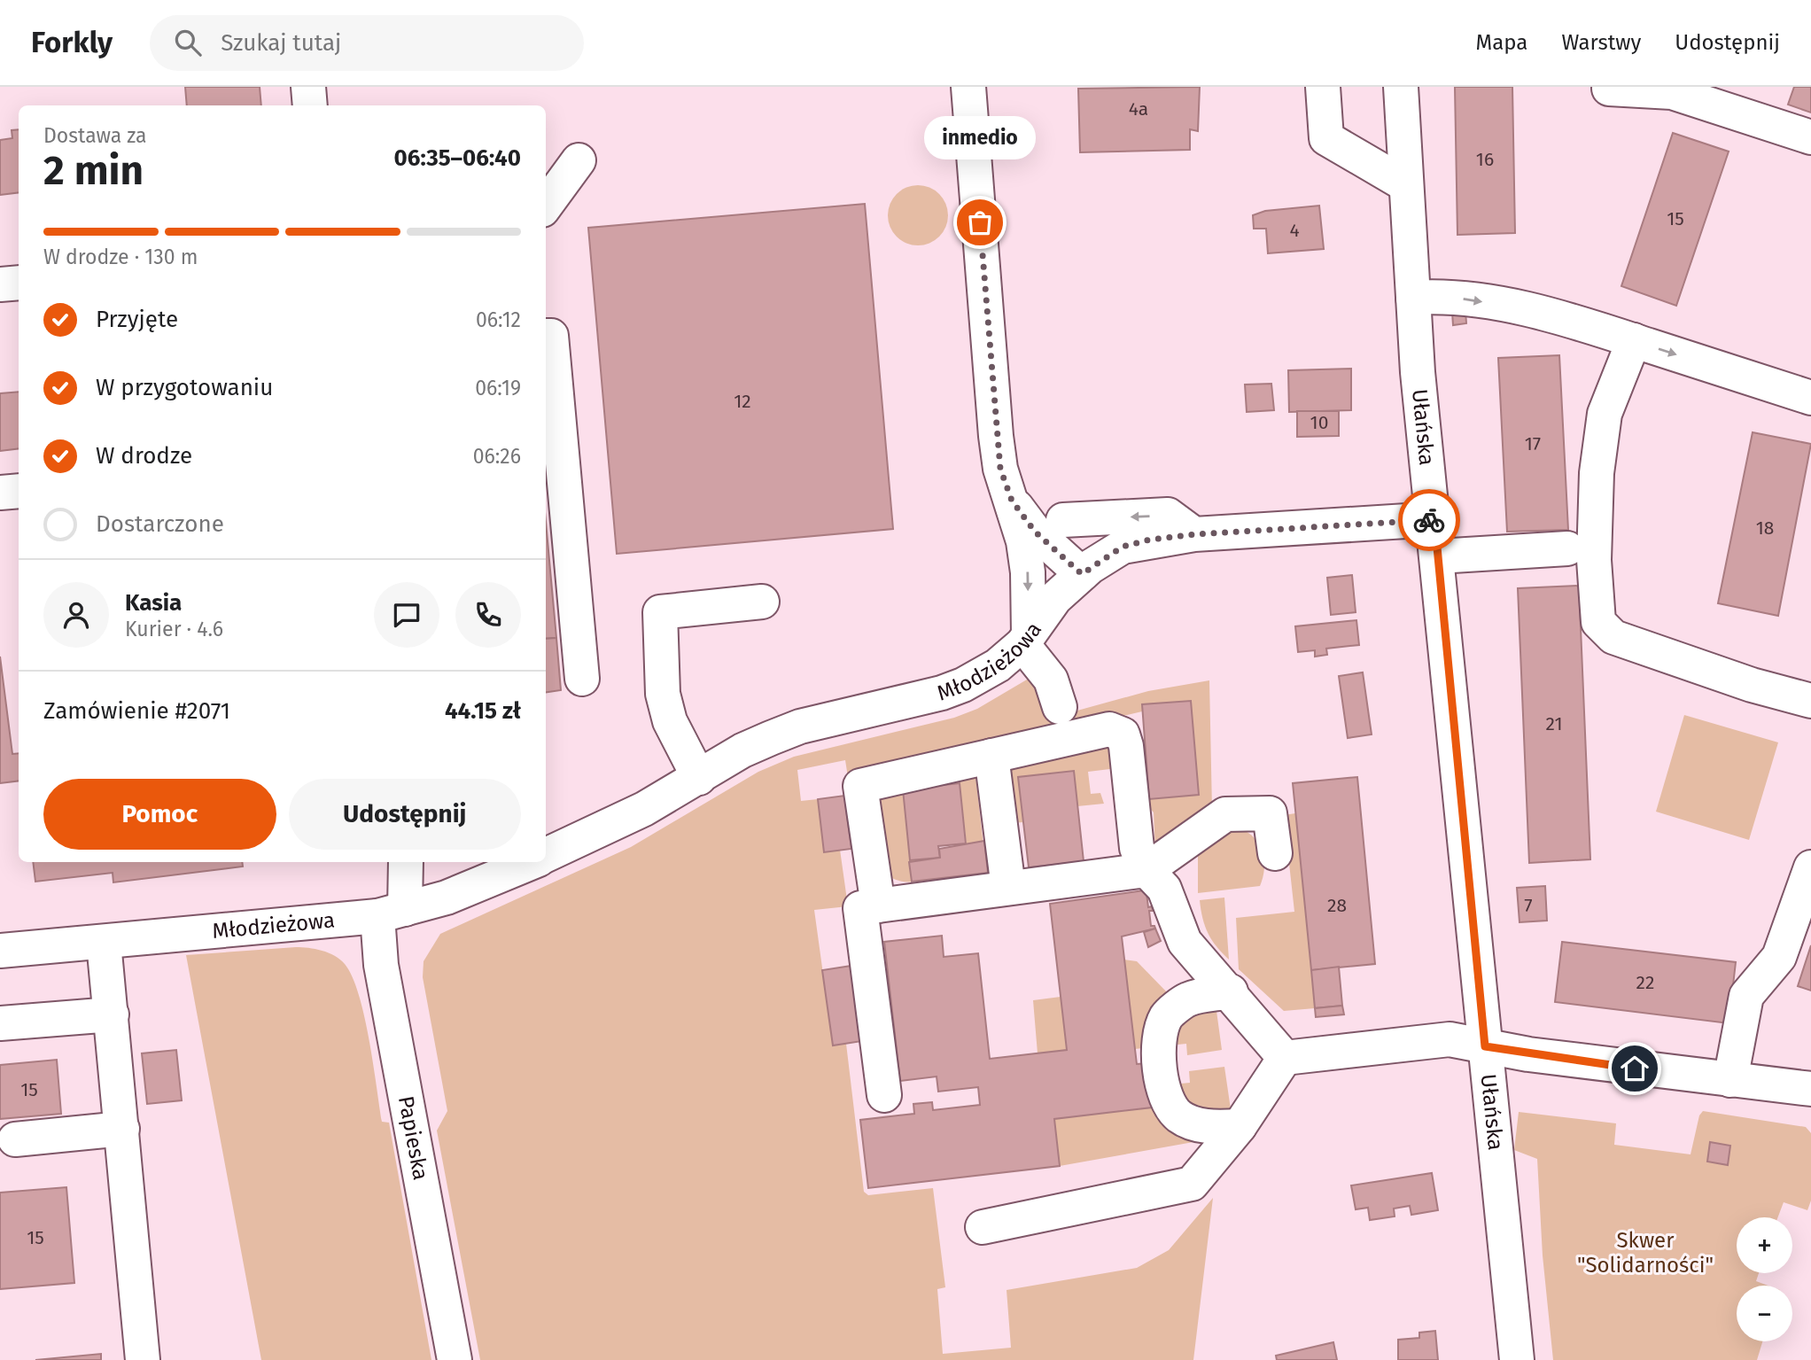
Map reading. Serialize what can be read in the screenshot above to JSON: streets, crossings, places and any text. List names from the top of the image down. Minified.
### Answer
{"streets":{"street":["Ułańska","Młodzieżowa","Papieska"]},"crossings":[["Ułańska","Młodzieżowa"],["Młodzieżowa","Papieska"]],"parks":["Skwer \"Solidarności\""],"places":["inmedio"],"house_numbers":["4a","16","15","4","12","10","17","18","21","28","7","22","15","15"],"page":{"header":"Forkly","search":"Szukaj tutaj","nav":["Mapa","Warstwy","Udostępnij"],"heading":["2 min","Dostawa za","06:35–06:40"],"panel":["Kasia","Kurier · 4.6","Zamówienie #2071","44.15 zł"],"bubble":"inmedio","bar":"W drodze · 130 m","list":[["Przyjęte","06:12"],["W przygotowaniu","06:19"],["W drodze","06:26"],"Dostarczone"],"buttons":["Pomoc","Udostępnij"],"map_buttons":["+","−"]}}
